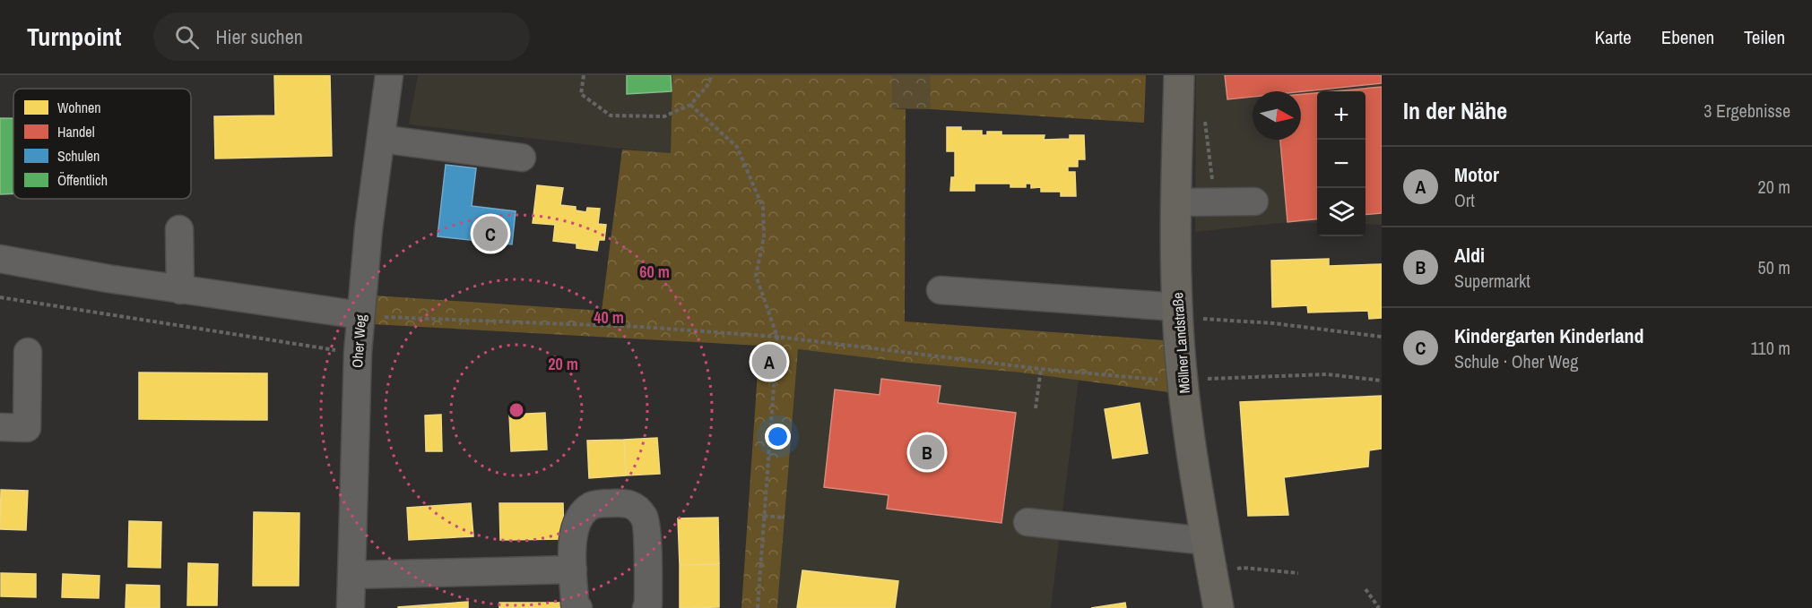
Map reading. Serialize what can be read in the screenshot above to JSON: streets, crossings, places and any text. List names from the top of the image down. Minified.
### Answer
{"streets":{"main road":["Möllner Landstraße"],"street":["Oher Weg"]},"legend":["Wohnen","Handel","Schulen","Öffentlich"],"north":"right","page":{"header":"Turnpoint","search":"Hier suchen","nav":["Karte","Ebenen","Teilen"],"heading":["In der Nähe","3 Ergebnisse"],"map_buttons":["+","−"],"list":[{"mark":"A","name":"Motor","note":"Ort","value":"20 m"},{"mark":"B","name":"Aldi","note":"Supermarkt","value":"50 m"},{"mark":"C","name":"Kindergarten Kinderland","note":"Schule · Oher Weg","value":"110 m"}],"pins":["C","A","B"]},"rings":["60 m","40 m","20 m"]}
